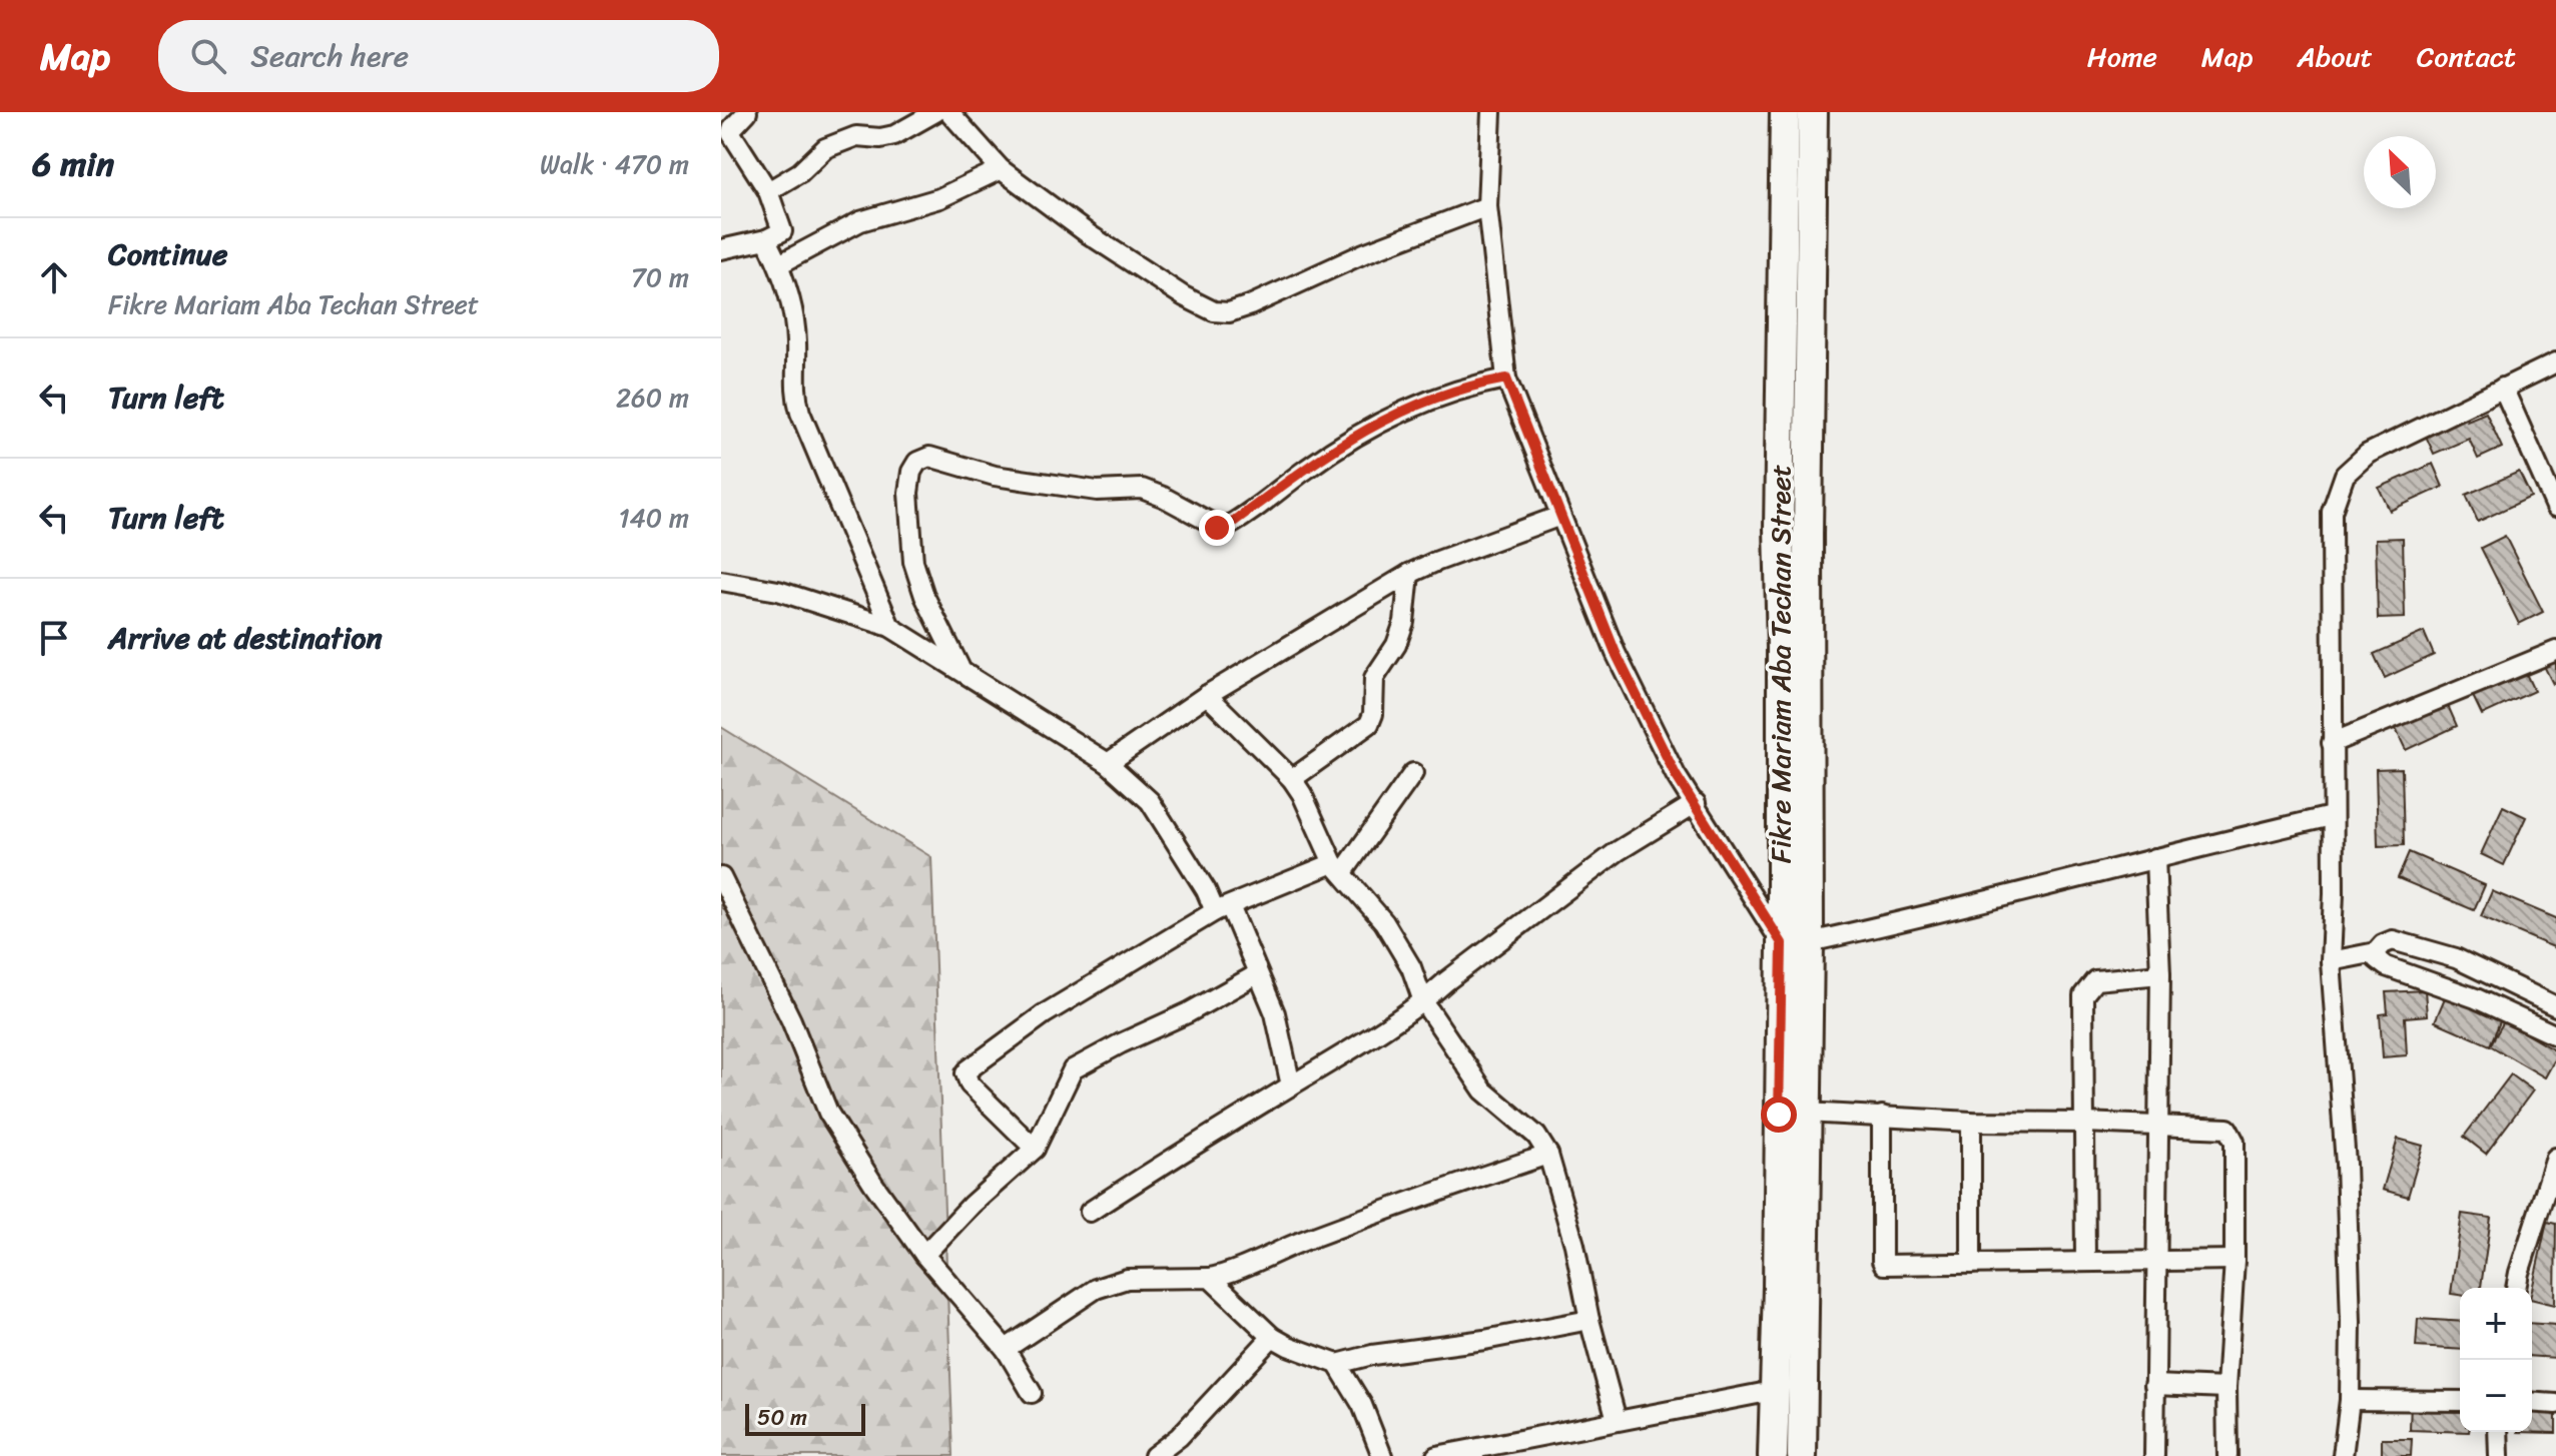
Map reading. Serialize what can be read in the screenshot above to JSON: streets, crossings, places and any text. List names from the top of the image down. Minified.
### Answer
{"streets":{"main road":["Fikre Mariam Aba Techan Street"]},"scale_bar":"50 m","north":"top left","page":{"header":"Map","search":"Search here","nav":["Home","Map","About","Contact"],"heading":["6 min","Walk · 470 m"],"list":[["Continue","Fikre Mariam Aba Techan Street","70 m"],["Turn left","260 m"],["Turn left","140 m"],"Arrive at destination"],"map_buttons":["+","−"],"scale":"50 m"}}
